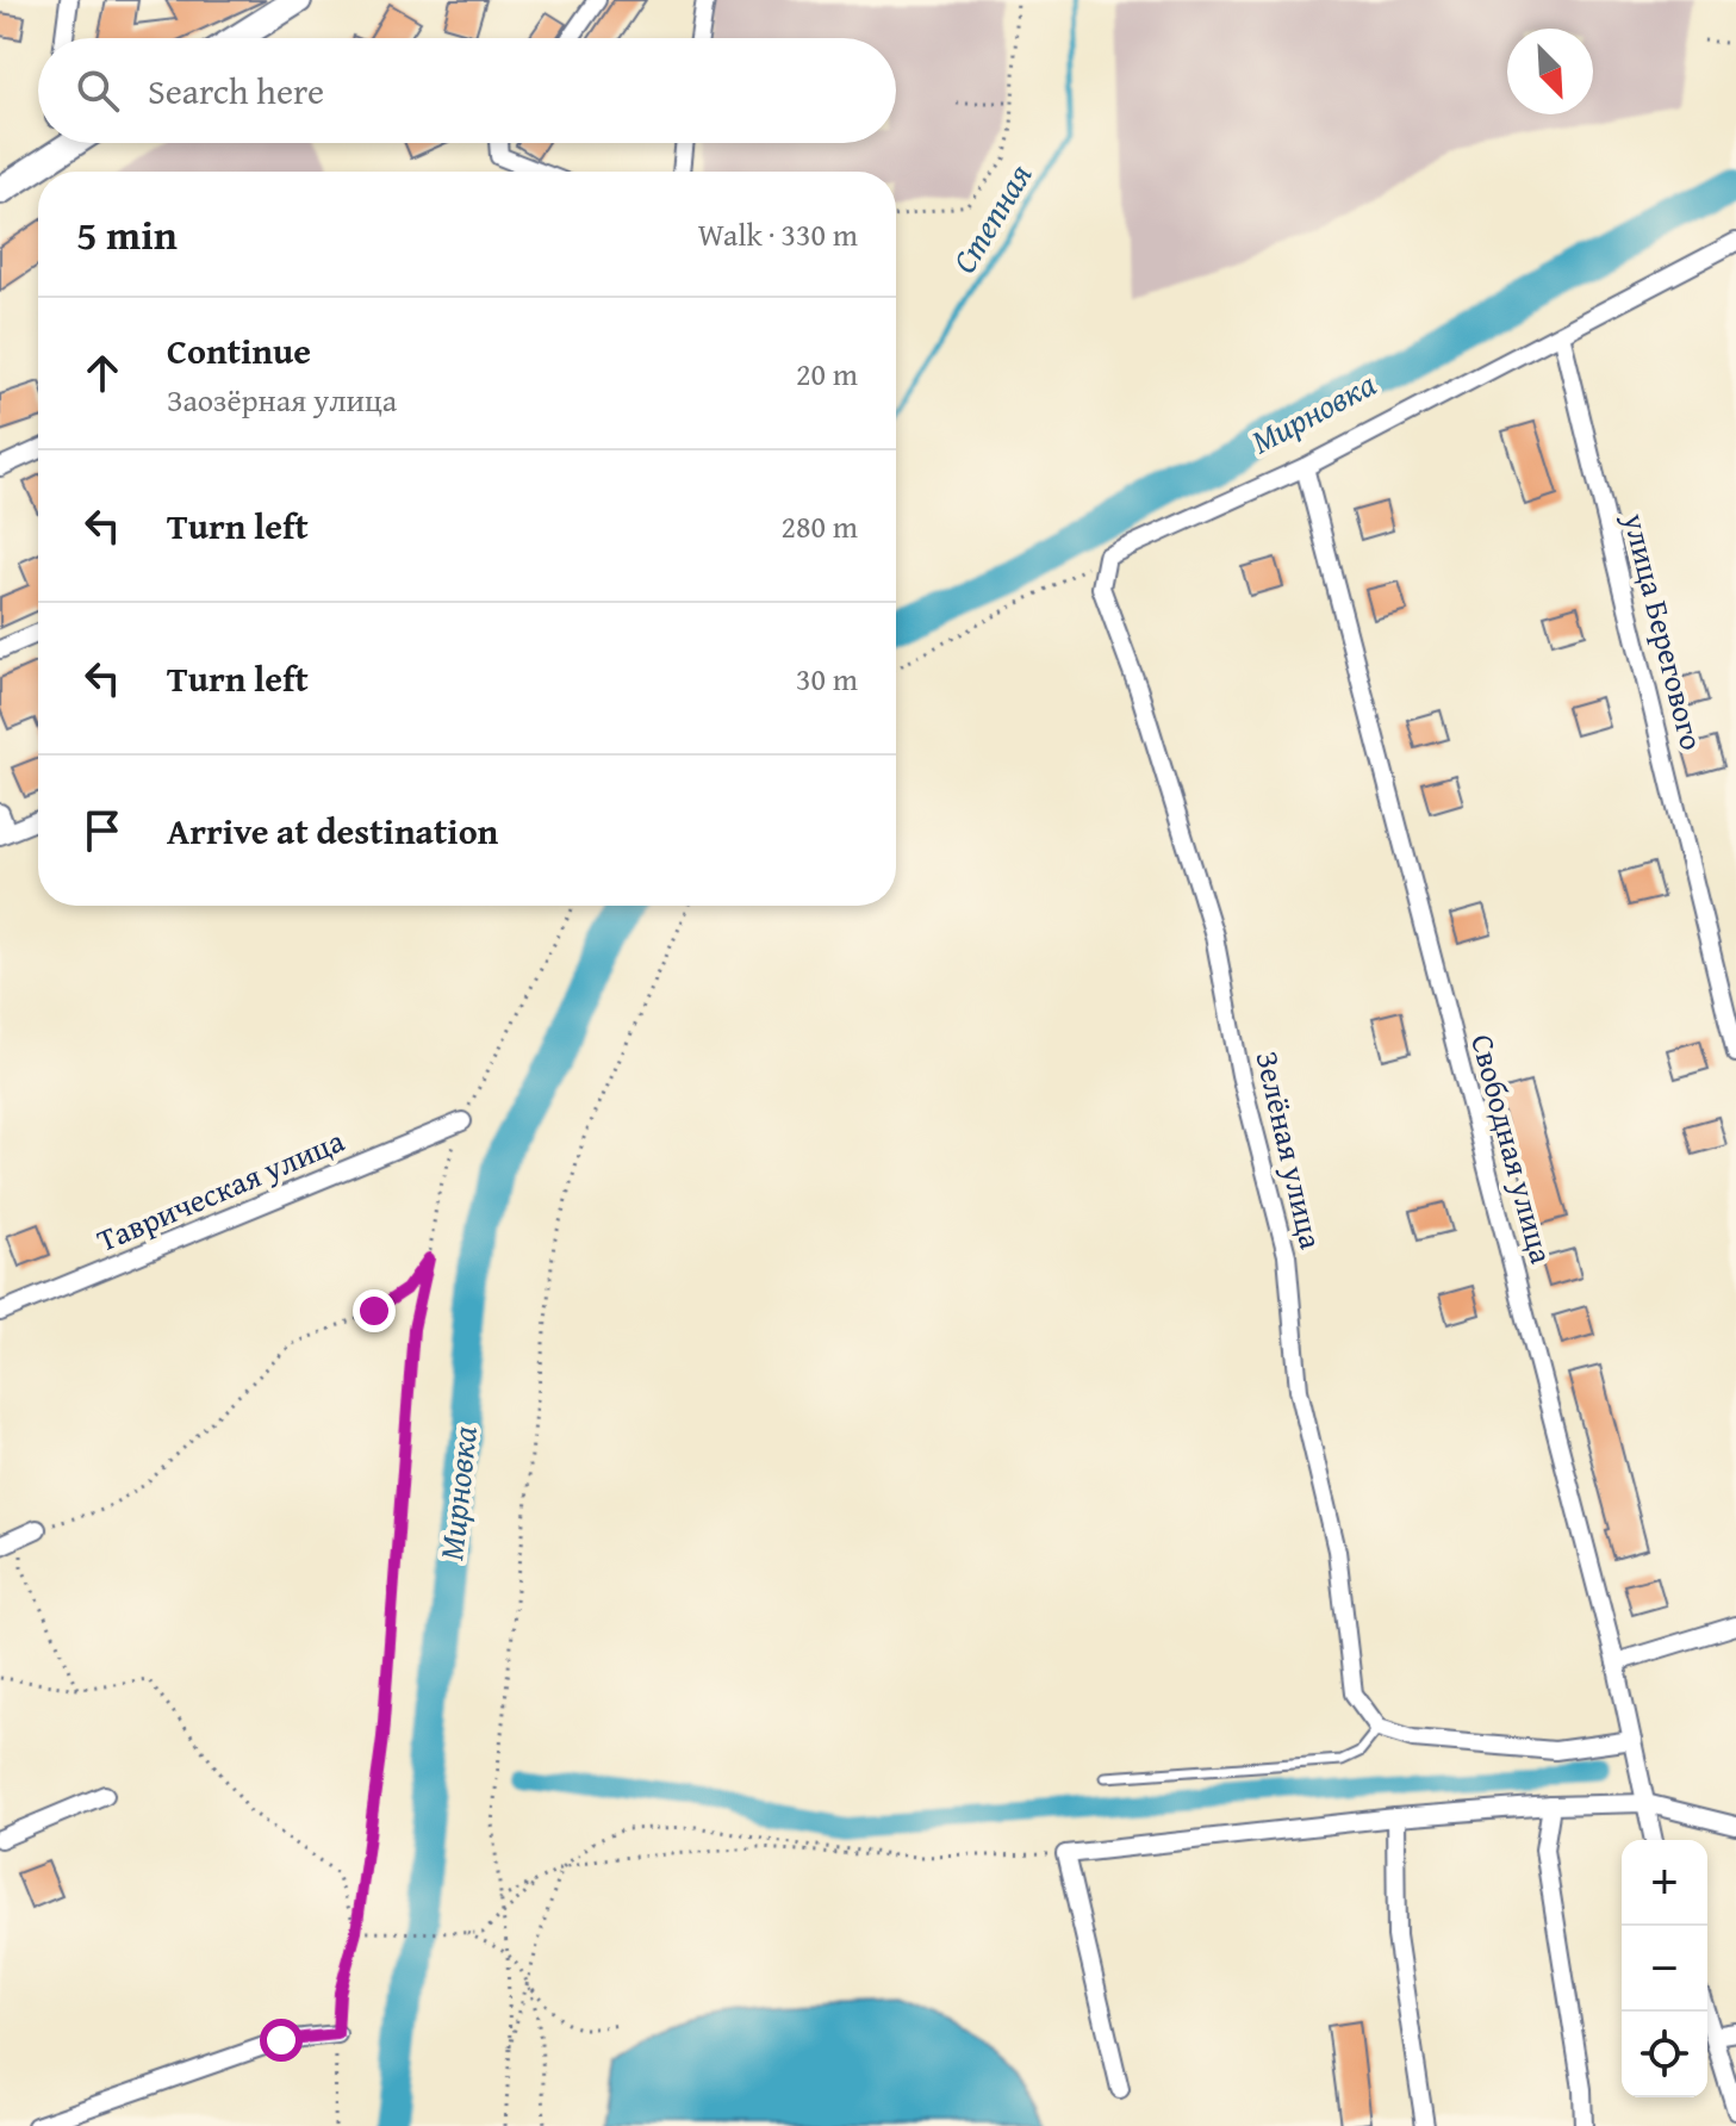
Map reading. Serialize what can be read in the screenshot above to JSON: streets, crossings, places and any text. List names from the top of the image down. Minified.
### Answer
{"streets":{"street":["улица Берегового","Свободная улица","Зелёная улица","Таврическая улица"]},"water":["Степная","Мирновка"],"north":"bottom right","page":{"search":"Search here","heading":["5 min","Walk · 330 m"],"list":[["Continue","Заозёрная улица","20 m"],["Turn left","280 m"],["Turn left","30 m"],"Arrive at destination"],"map_buttons":["+","−"]}}
